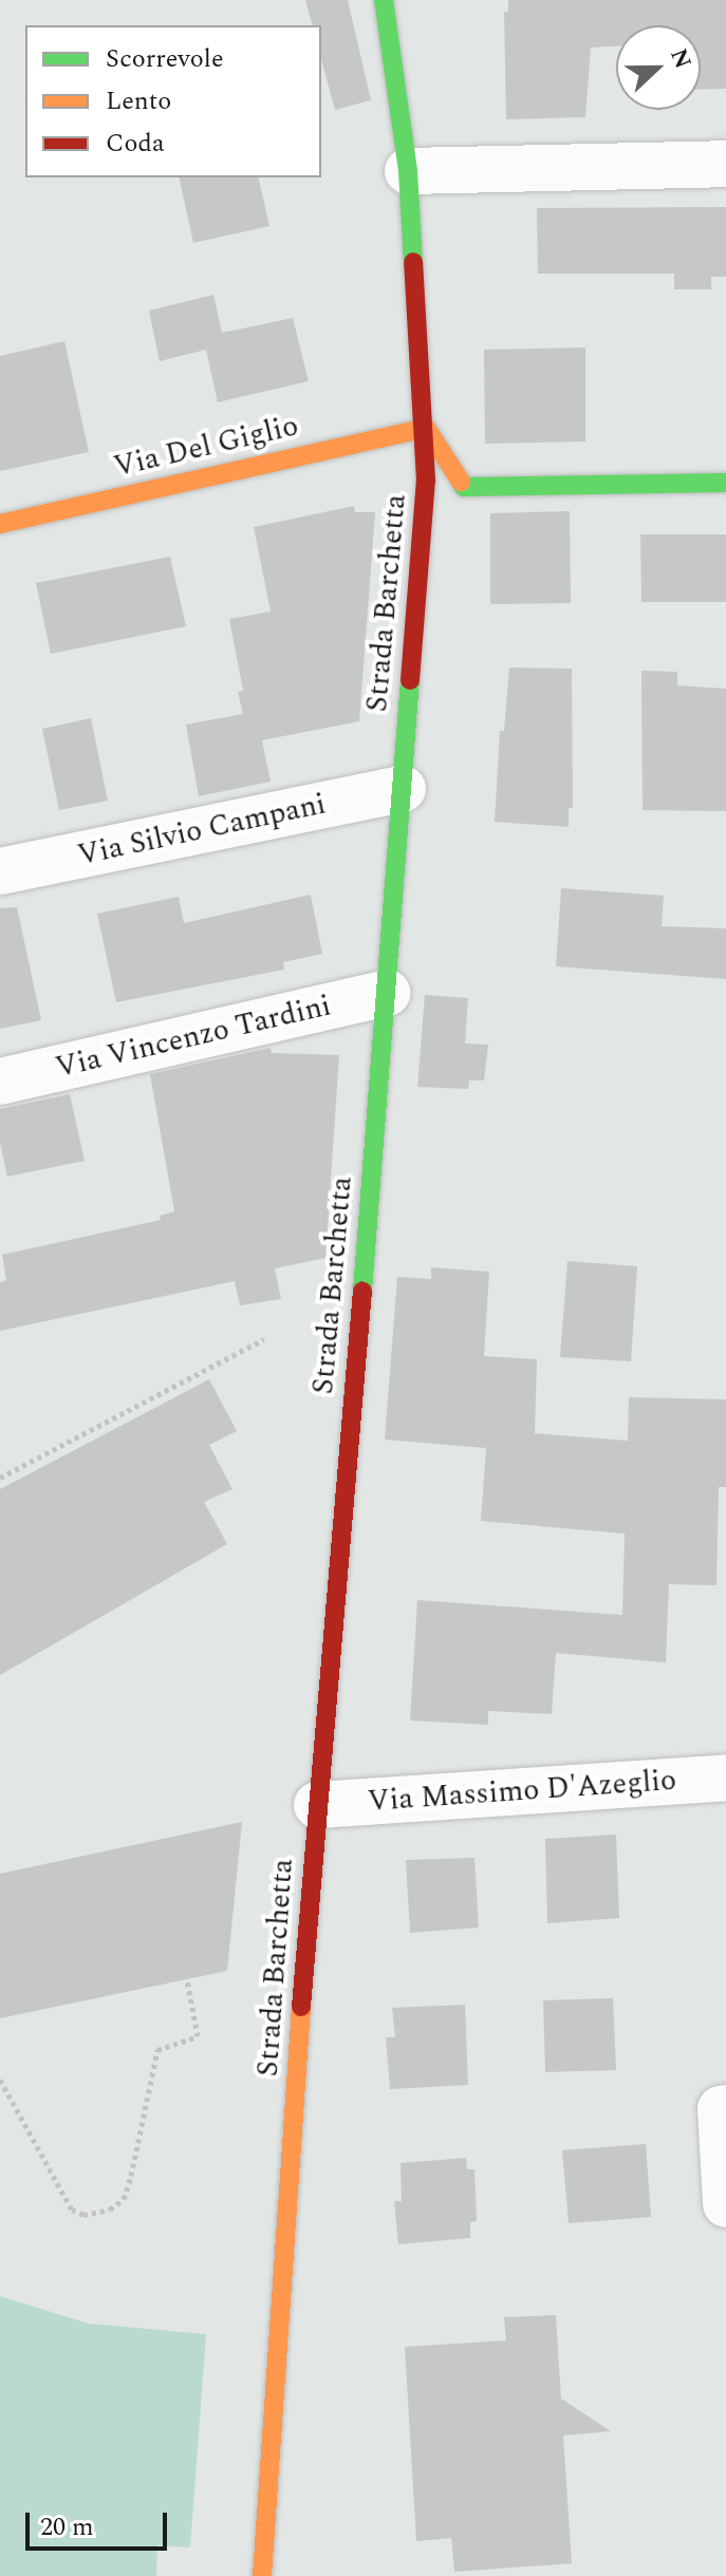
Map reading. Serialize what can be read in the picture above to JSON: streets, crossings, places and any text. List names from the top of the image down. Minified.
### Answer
{"streets":{"street":["Via Del Giglio","Strada Barchetta","Via Silvio Campani","Via Vincenzo Tardini","Via Massimo D'Azeglio"]},"crossings":[["Via Del Giglio","Strada Barchetta"],["Strada Barchetta","Via Silvio Campani"],["Strada Barchetta","Via Vincenzo Tardini"],["Strada Barchetta","Via Massimo D'Azeglio"]],"legend":["Scorrevole","Lento","Coda"],"scale_bar":"20 m","north":"right"}
